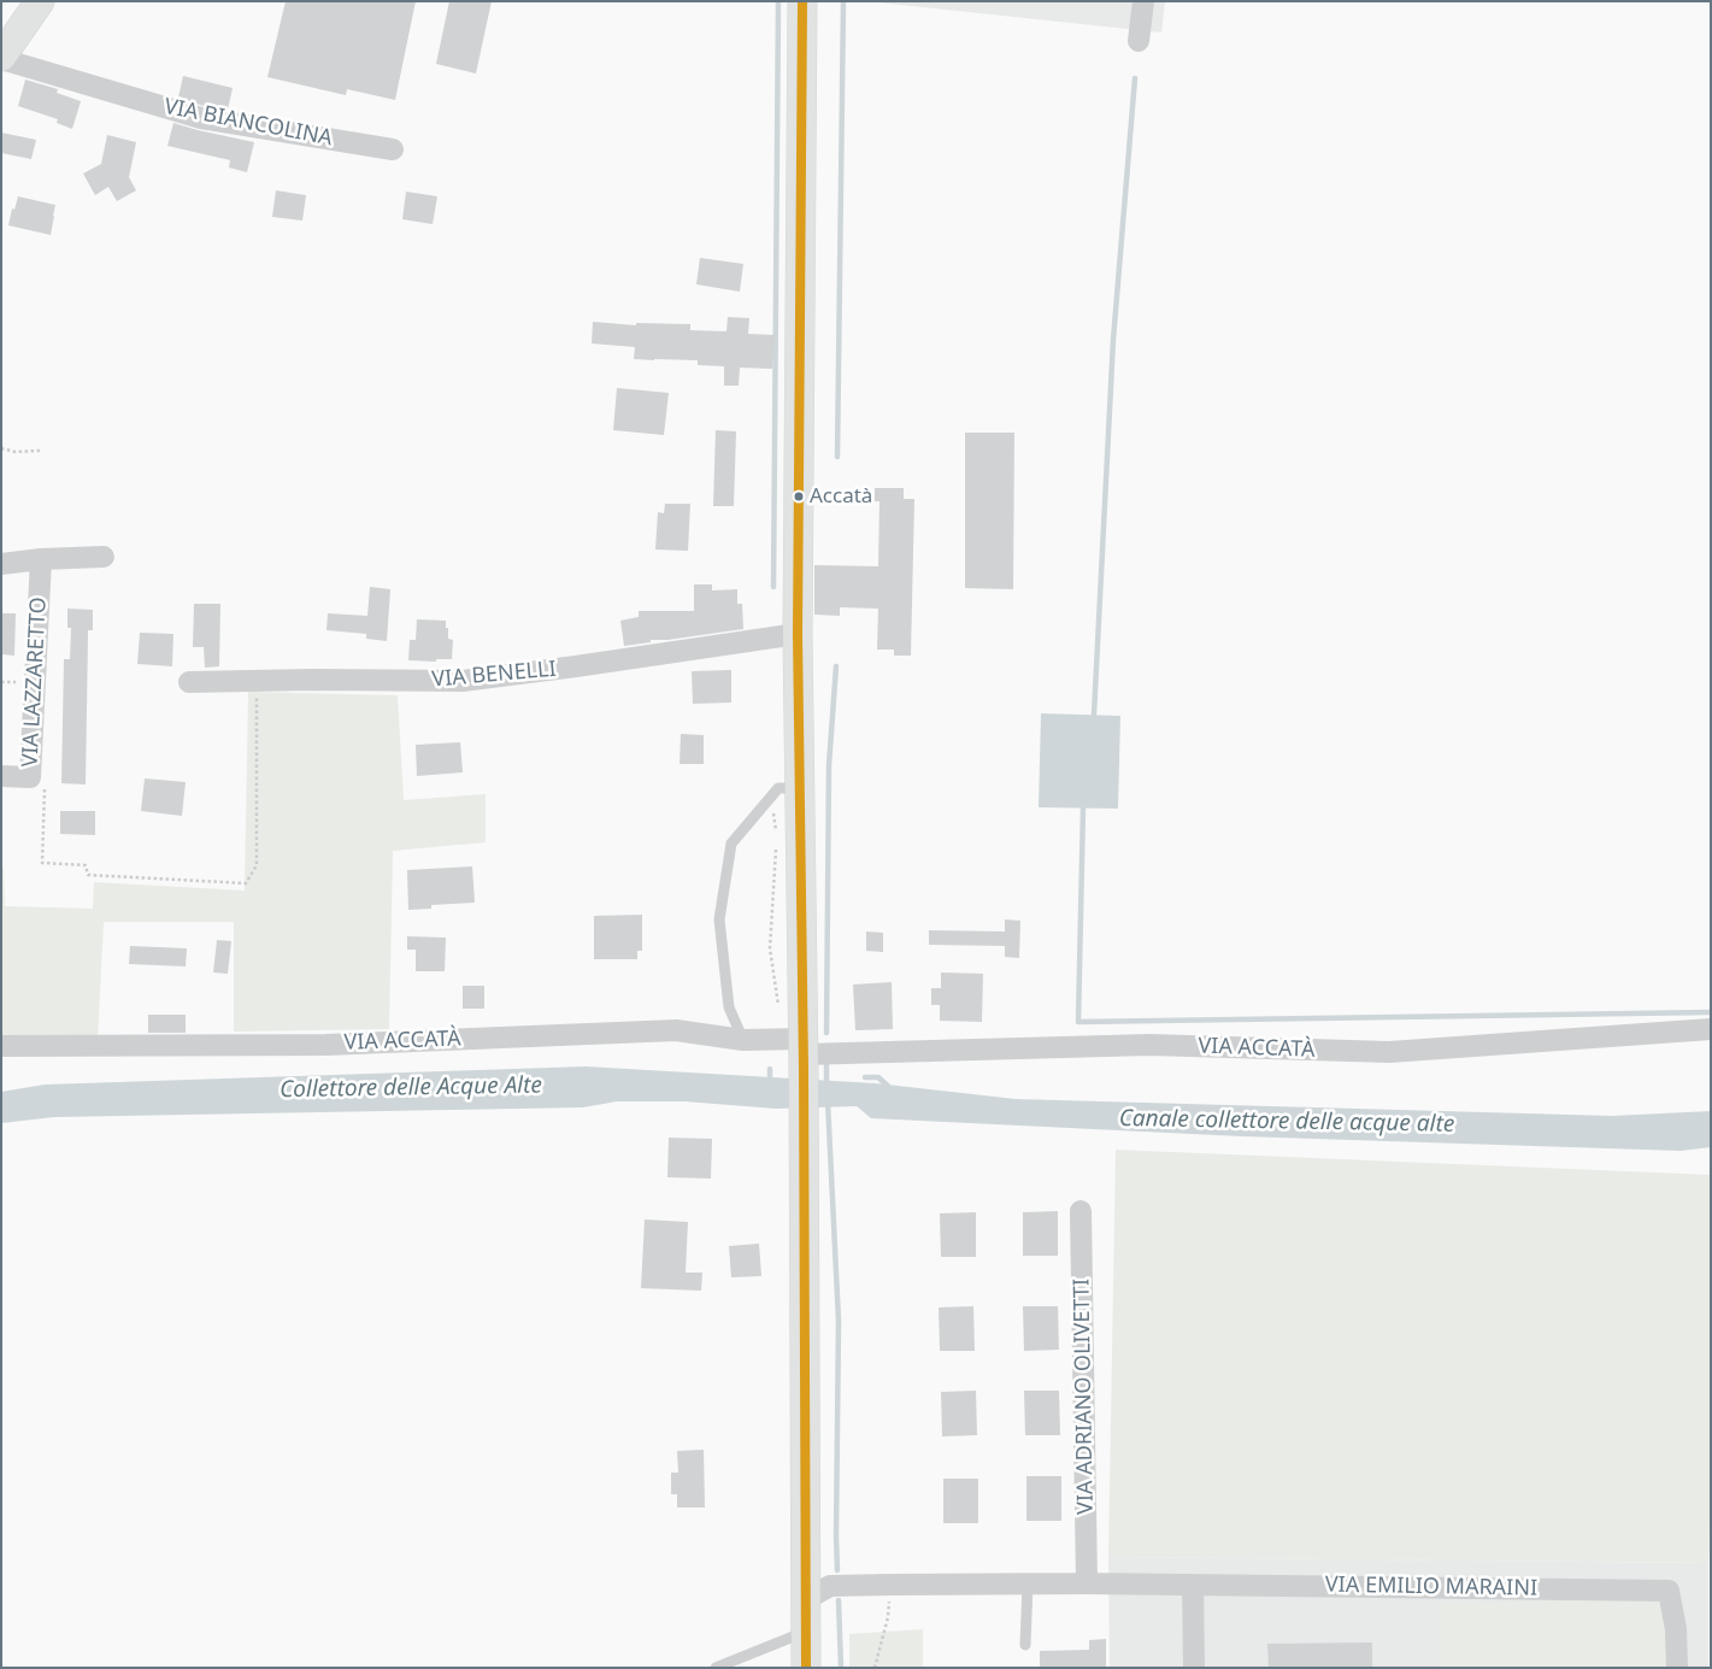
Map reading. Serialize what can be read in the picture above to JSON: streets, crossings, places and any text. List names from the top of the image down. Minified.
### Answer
{"streets":{"main road":["VIA BIANCOLINA"],"street":["VIA BENELLI","VIA LAZZARETTO","VIA ACCATÀ","VIA ADRIANO OLIVETTI","VIA EMILIO MARAINI"]},"crossings":[["VIA ADRIANO OLIVETTI","VIA EMILIO MARAINI"]],"water":["Collettore delle Acque Alte","Canale collettore delle acque alte"],"places":["Accatà"]}
